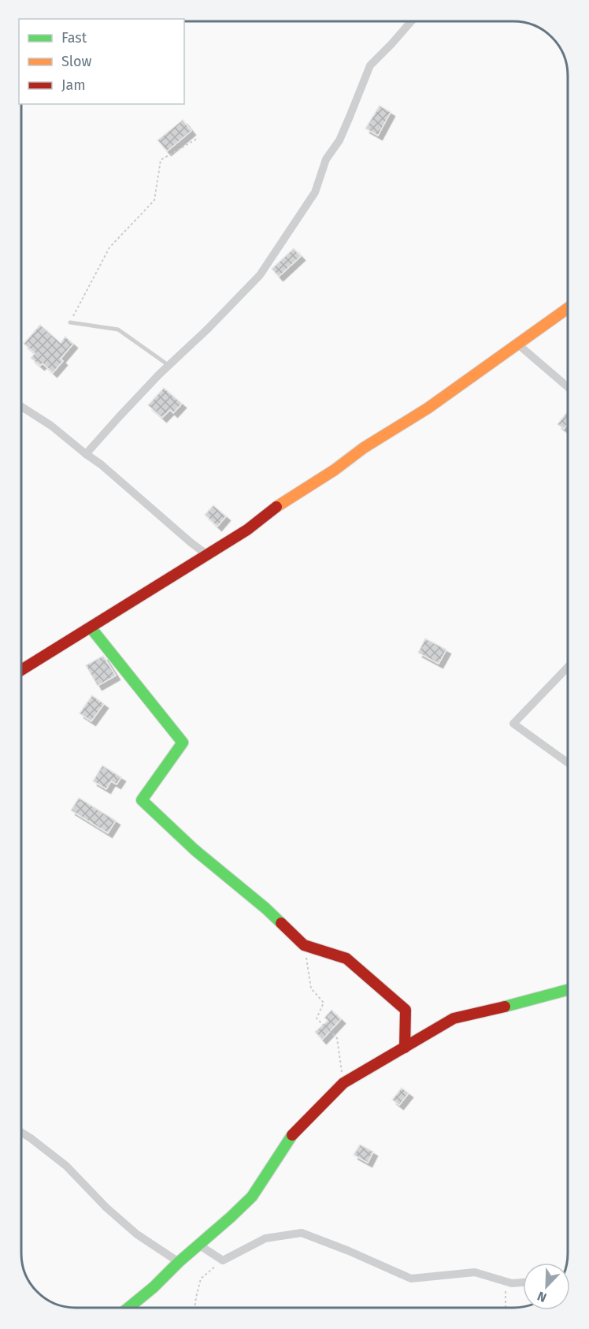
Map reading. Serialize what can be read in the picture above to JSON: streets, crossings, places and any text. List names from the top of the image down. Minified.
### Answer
{"legend":["Fast","Slow","Jam"],"north":"bottom left"}
